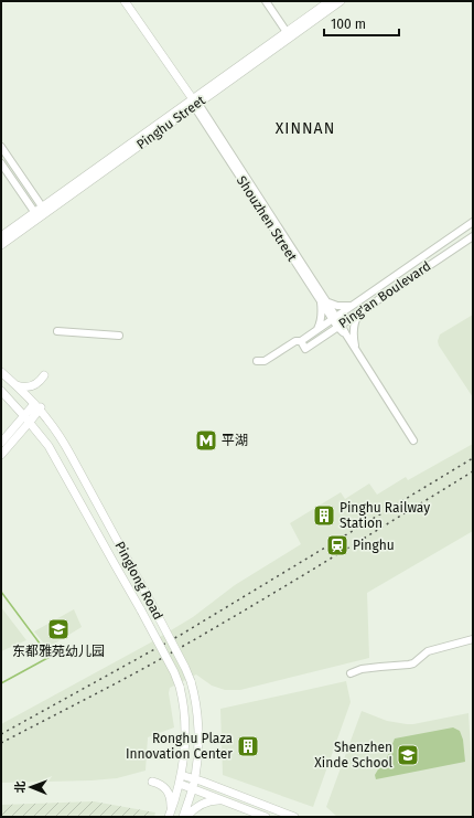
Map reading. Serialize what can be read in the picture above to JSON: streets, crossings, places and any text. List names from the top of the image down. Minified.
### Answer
{"streets":{"main road":["Pinghu Street","Shouzhen Street","Pinglong Road"],"street":["Ping'an Boulevard"]},"crossings":[["Pinghu Street","Shouzhen Street"],["Shouzhen Street","Ping'an Boulevard"]],"districts":["XINNAN"],"places":{"metro station":["平湖"],"building":["Pinghu Railway Station","Ronghu Plaza Innovation Center"],"station":["Pinghu"],"school or university":["东都雅苑幼儿园","Shenzhen Xinde School"]},"scale_bar":"100 m","north":"left"}
